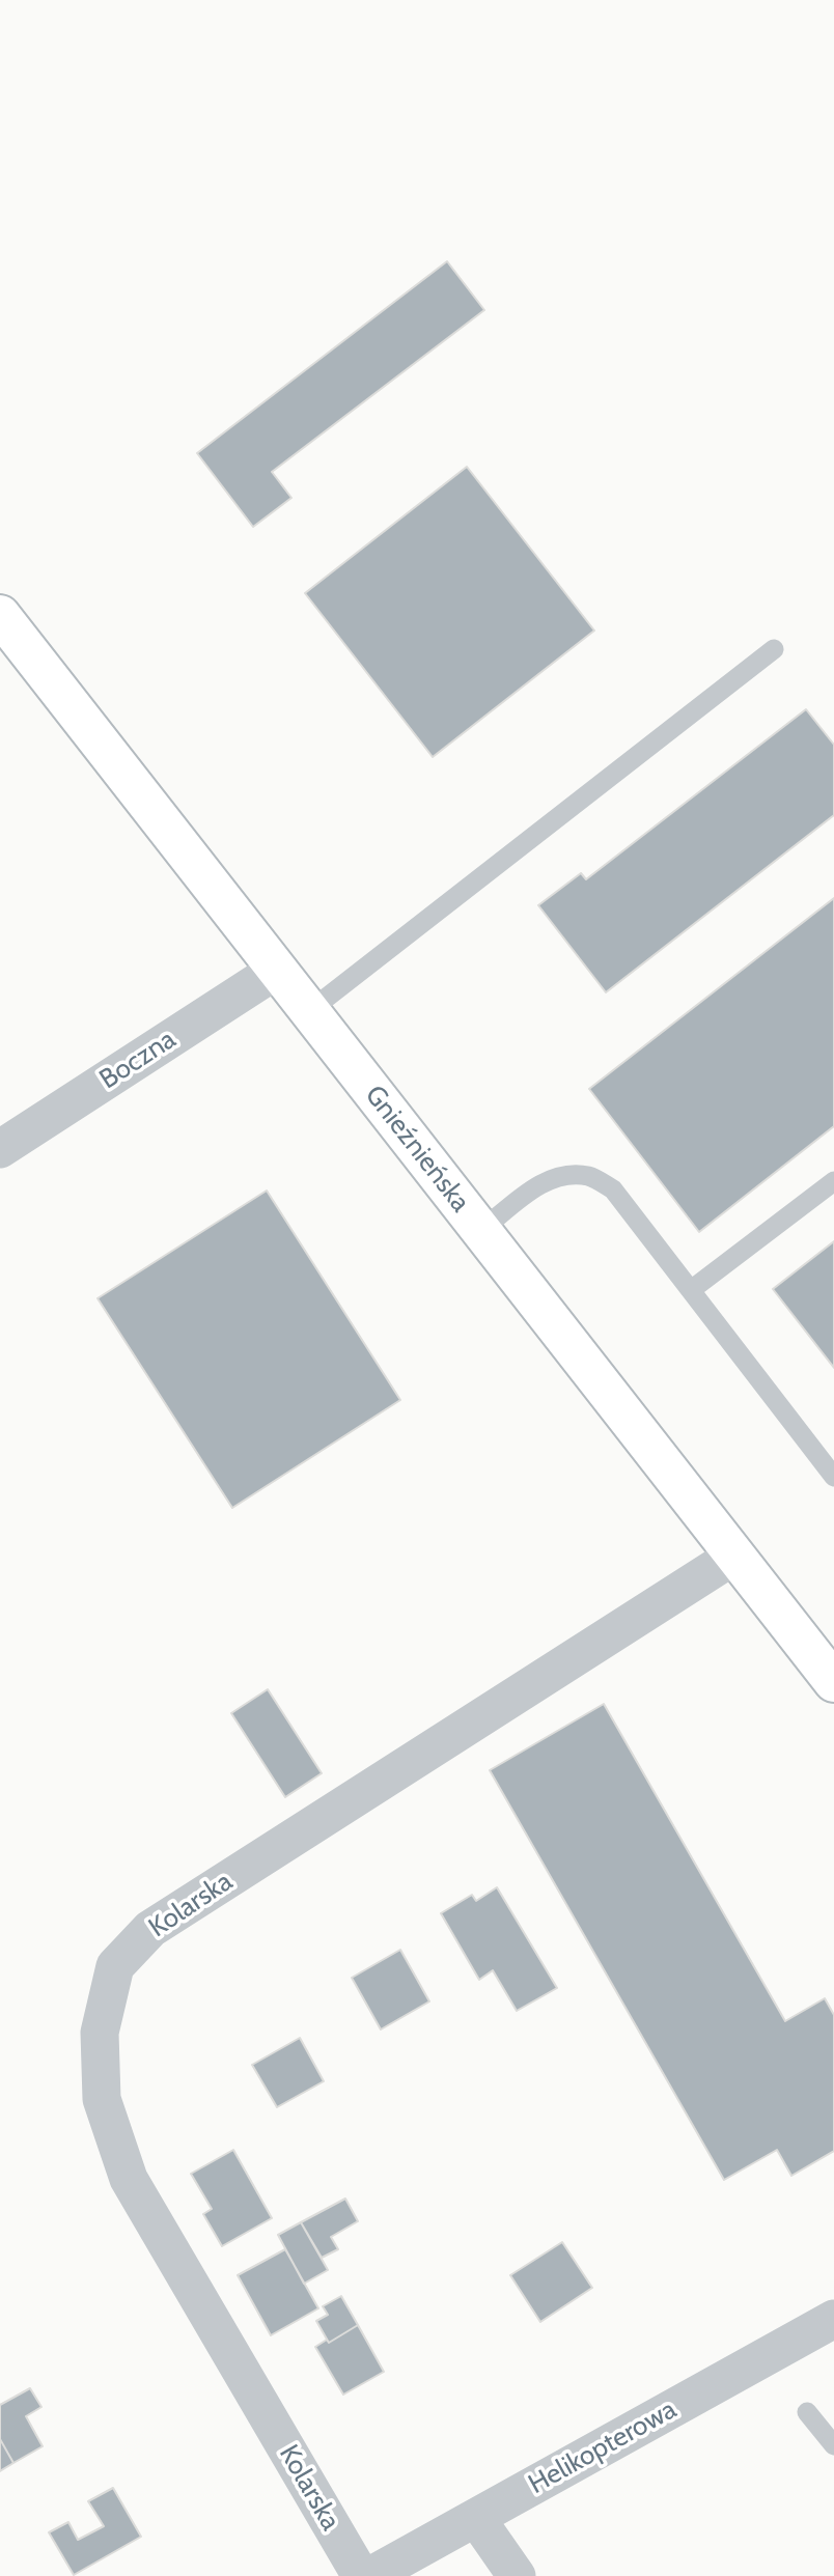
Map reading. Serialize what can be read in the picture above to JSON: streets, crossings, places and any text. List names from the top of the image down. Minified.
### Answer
{"streets":{"main road":["Gnieźnieńska"],"street":["Boczna","Kolarska","Helikopterowa"]},"crossings":[["Boczna","Gnieźnieńska"],["Gnieźnieńska","Kolarska"]]}
